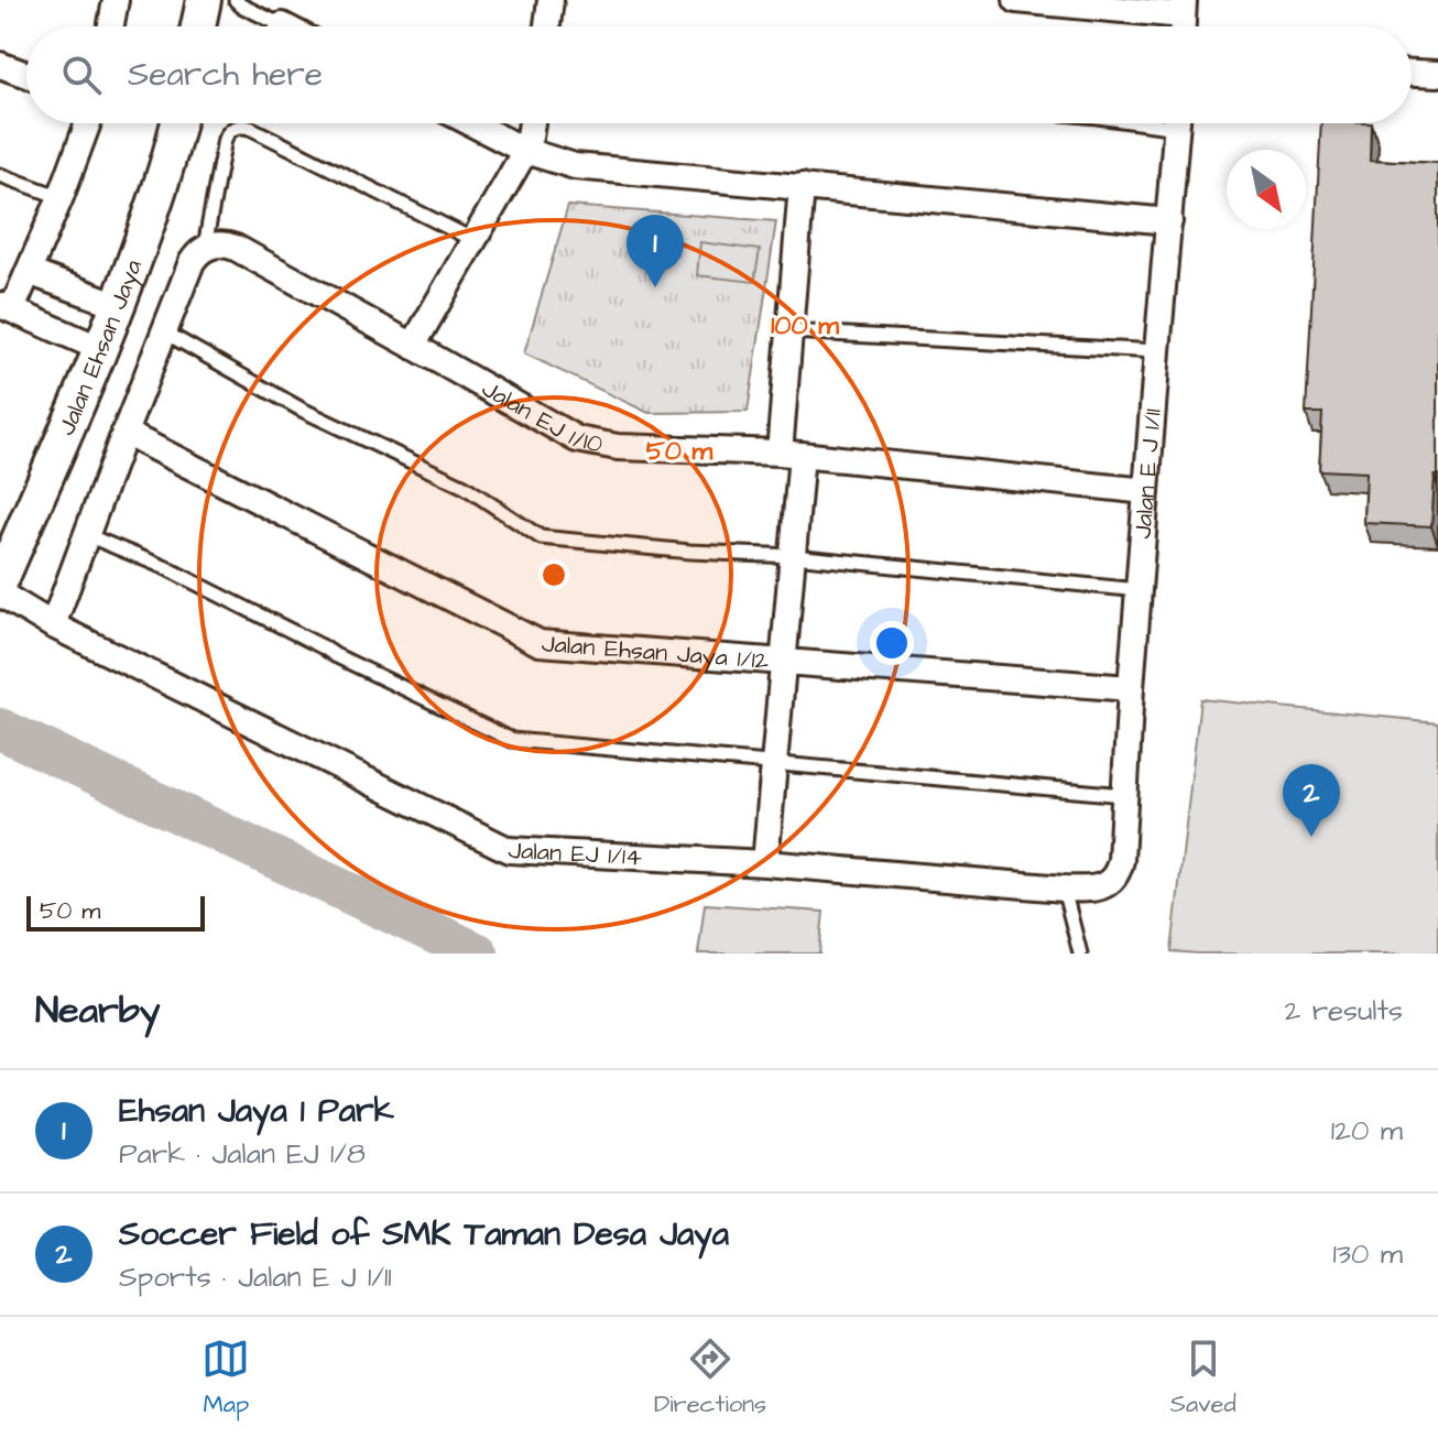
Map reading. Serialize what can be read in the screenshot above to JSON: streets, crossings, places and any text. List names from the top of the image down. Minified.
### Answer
{"streets":{"street":["Jalan Ehsan Jaya","Jalan EJ 1/10","Jalan E J 1/11","Jalan Ehsan Jaya 1/12","Jalan EJ 1/14"]},"crossings":[["Jalan EJ 1/10","Jalan E J 1/11"],["Jalan E J 1/11","Jalan Ehsan Jaya 1/12"],["Jalan E J 1/11","Jalan EJ 1/14"]],"scale_bar":"50 m","north":"bottom right","page":{"search":"Search here","pins":["1","2"],"scale":"50 m","heading":["Nearby","2 results"],"list":[{"mark":"1","name":"Ehsan Jaya 1 Park","note":"Park · Jalan EJ 1/8","value":"120 m"},{"mark":"2","name":"Soccer Field of SMK Taman Desa Jaya","note":"Sports · Jalan E J 1/11","value":"130 m"}],"nav":["Map","Directions","Saved"]},"rings":["100 m","50 m"]}
